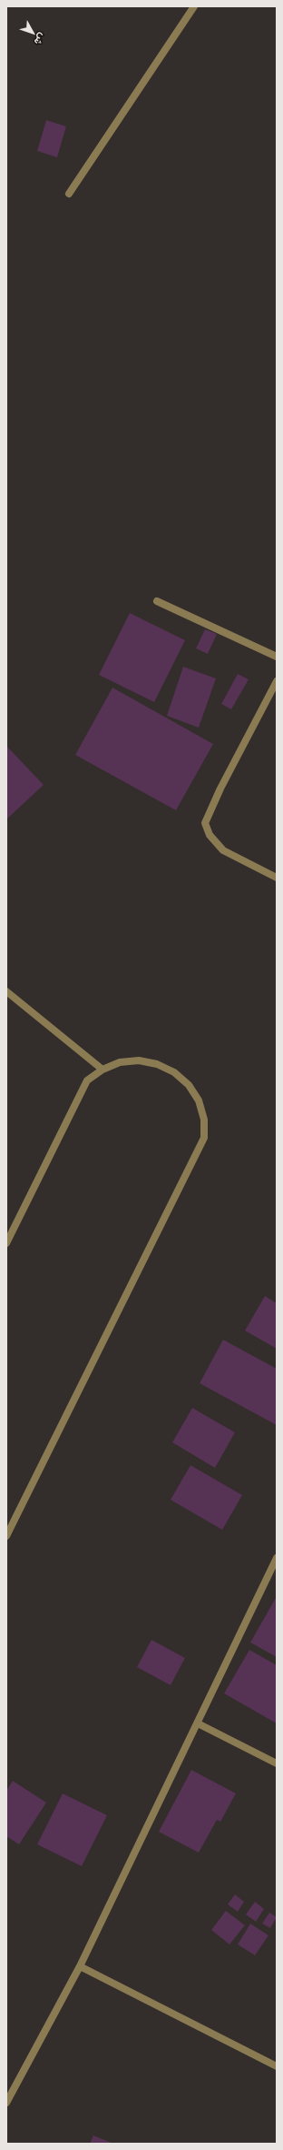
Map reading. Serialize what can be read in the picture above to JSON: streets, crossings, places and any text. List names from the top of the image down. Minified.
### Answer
{"north":"bottom right"}
